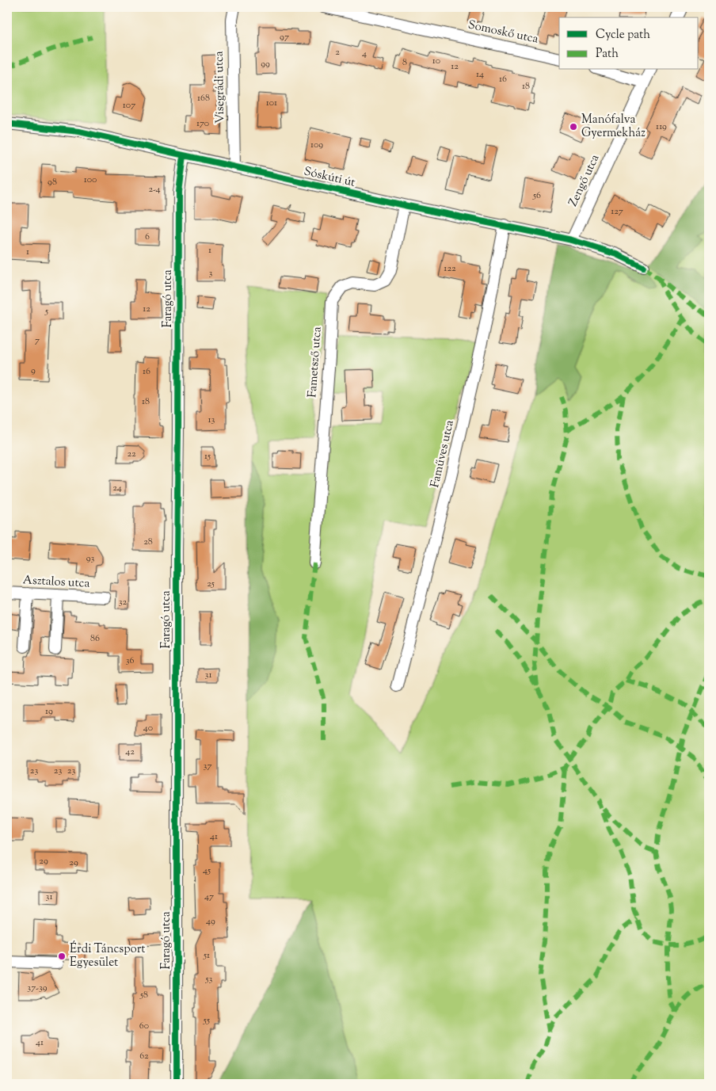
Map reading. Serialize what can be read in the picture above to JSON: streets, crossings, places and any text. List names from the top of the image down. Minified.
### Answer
{"streets":{"street":["Somoskő utca","Visegrádi utca","Sóskúti út","Zengő utca","Faragó utca","Fametsző utca","Faműves utca","Asztalos utca"]},"crossings":[["Visegrádi utca","Sóskúti út"],["Sóskúti út","Zengő utca"],["Sóskúti út","Faragó utca"],["Sóskúti út","Fametsző utca"],["Sóskúti út","Faműves utca"]],"places":["Manófalva Gyermekház","Érdi Táncsport Egyesület"],"house_numbers":["97","2","4","10","8","99","12","14","16","18","168","101","107","170","119","109","100","98","2-4","56","127","6","1","1","122","3","12","5","7","9","16","18","13","22","15","24","28","93","25","32","86","36","31","19","40","42","37","23","23","23","41","29","29","45","31","47","49","51","53","37-39","58","55","60","41","62"],"legend":["Cycle path","Path"]}
